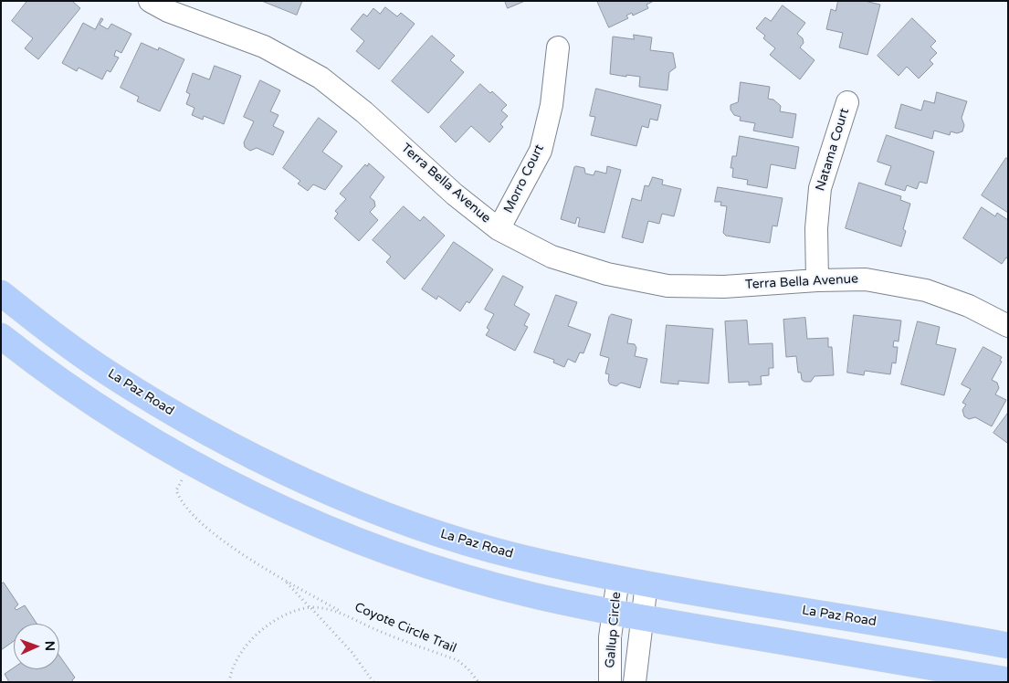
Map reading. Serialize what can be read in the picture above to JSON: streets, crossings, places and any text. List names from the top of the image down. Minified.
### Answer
{"streets":{"main road":["La Paz Road"],"street":["Natama Court","Morro Court","Terra Bella Avenue","Gallup Circle"],"path":["Coyote Circle Trail"]},"crossings":[["Natama Court","Terra Bella Avenue"],["Morro Court","Terra Bella Avenue"],["La Paz Road","Gallup Circle"]],"north":"right"}
